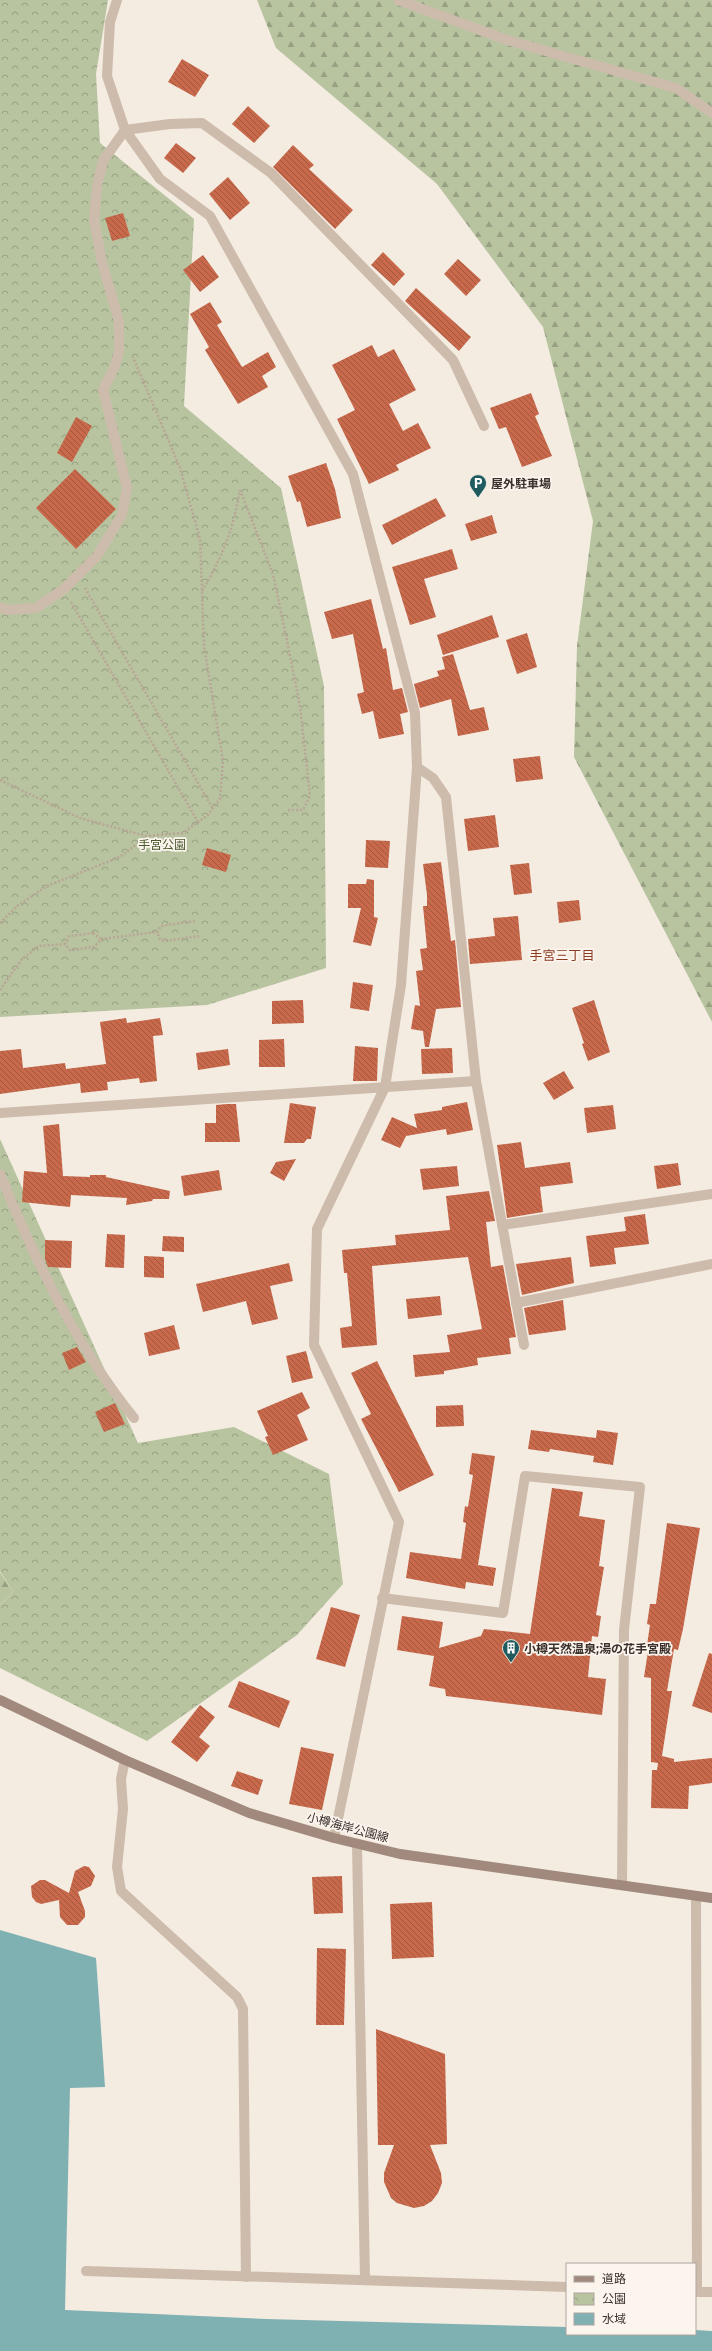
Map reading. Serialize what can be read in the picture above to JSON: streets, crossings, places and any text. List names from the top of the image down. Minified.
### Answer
{"streets":{"main road":["小樽海岸公園線"]},"districts":["手宮三丁目"],"parks":["手宮公園"],"places":{"parking":["屋外駐車場"],"building":["小樽天然温泉;湯の花手宮殿"]},"legend":["道路","公園","水域"]}
